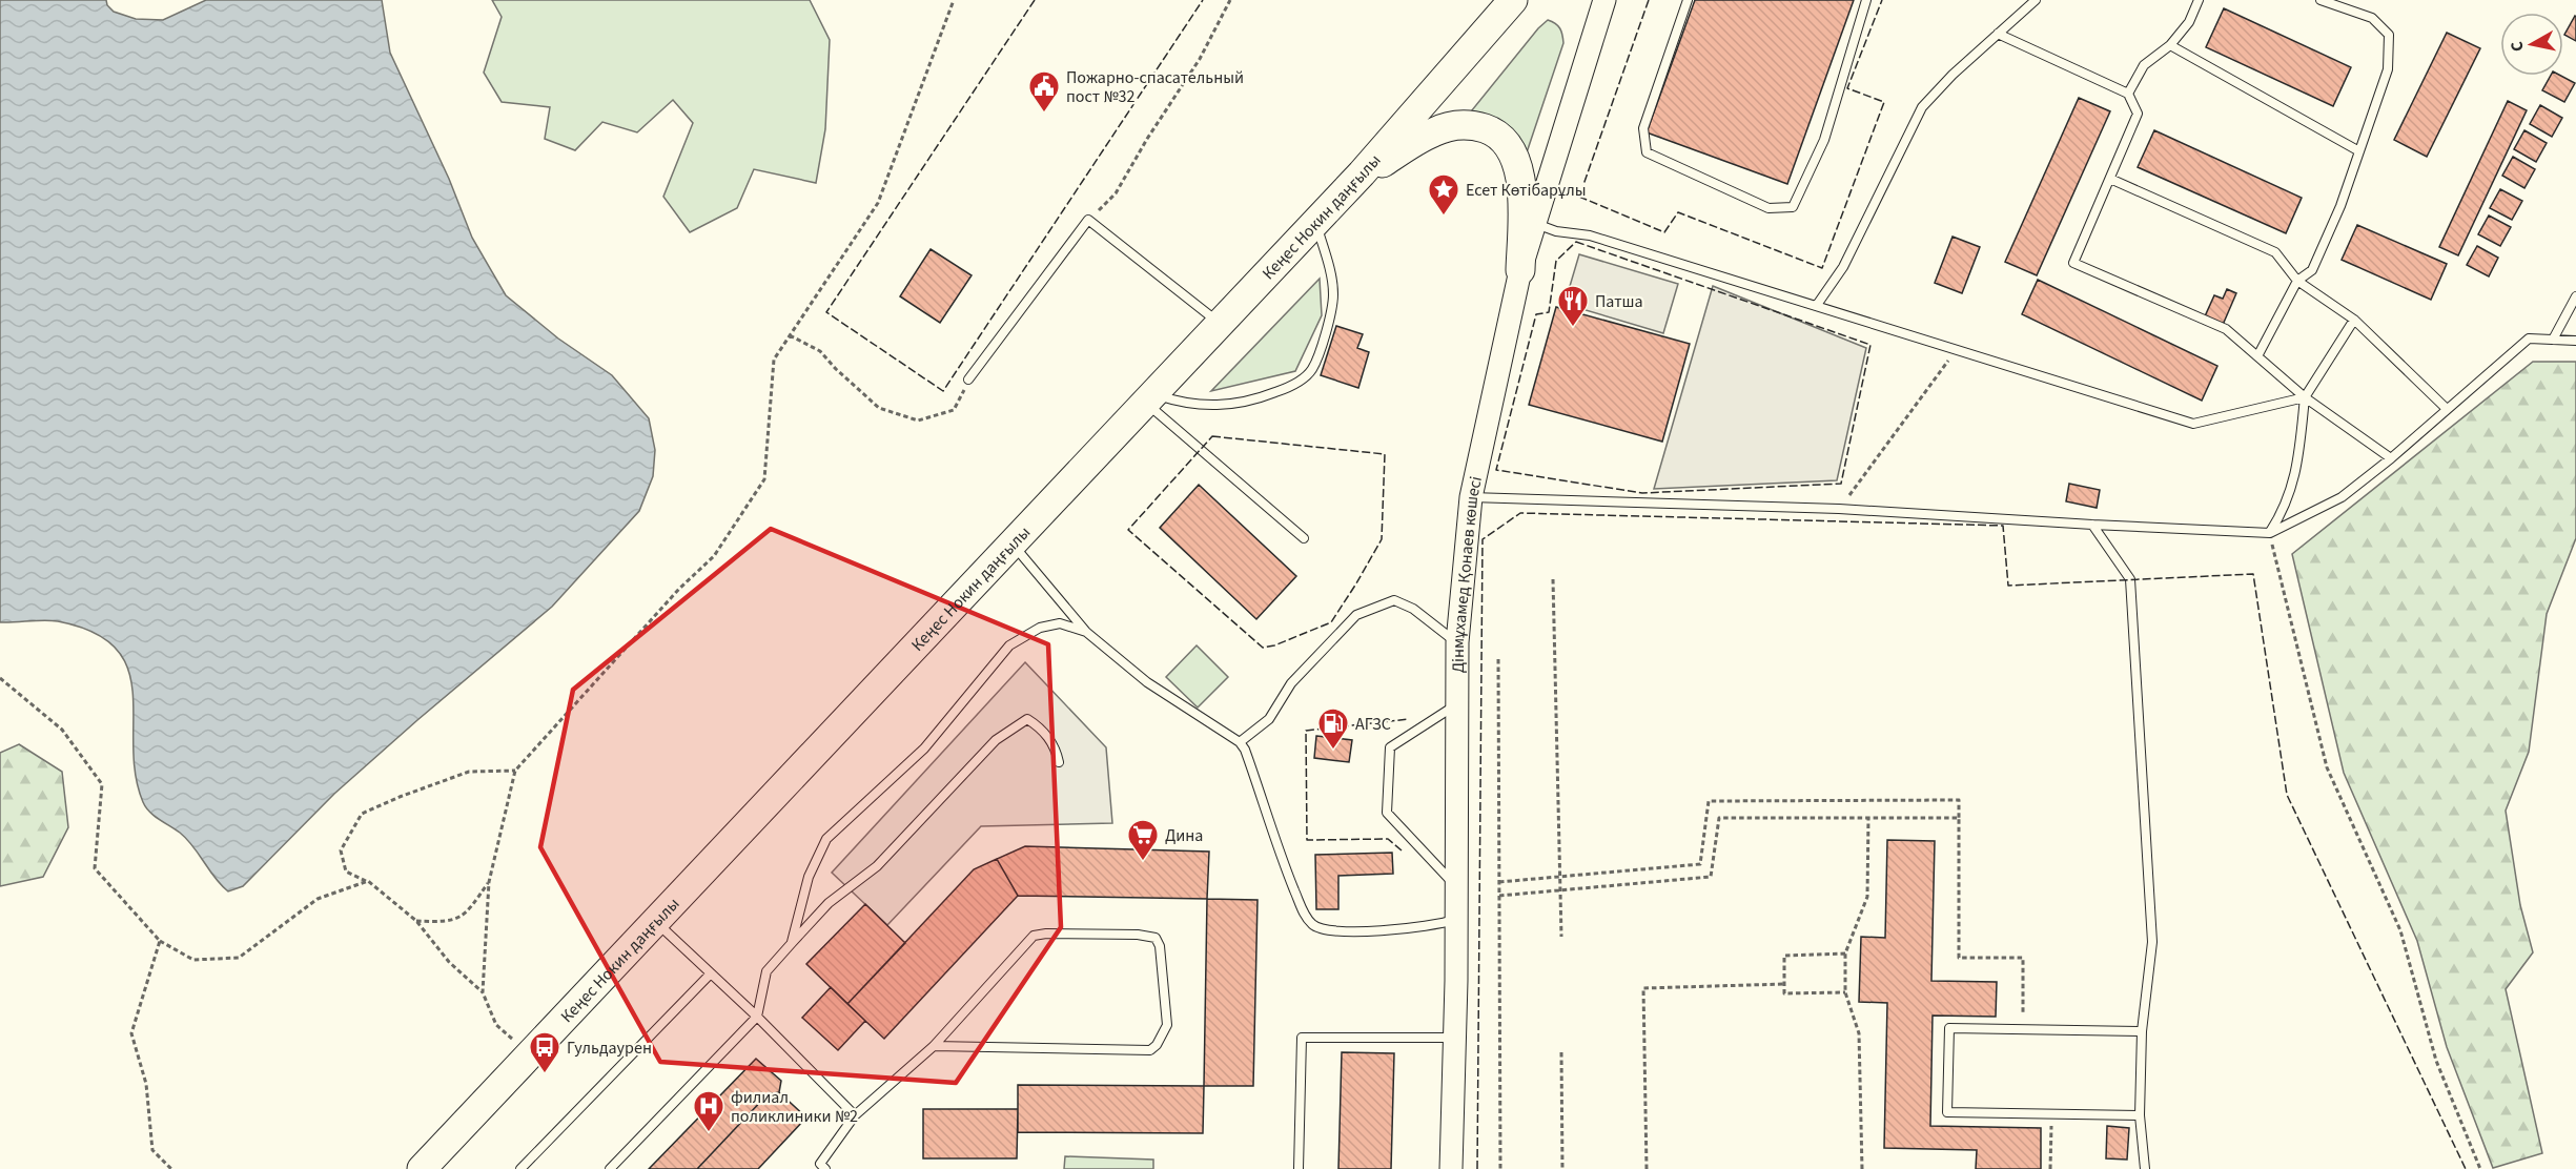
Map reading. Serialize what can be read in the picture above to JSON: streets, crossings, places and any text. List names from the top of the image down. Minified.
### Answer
{"streets":{"highway":["Кеңес Нокин даңғылы"],"street":["Дінмұхамед Қонаев көшесі"]},"places":{"public building":["Пожарно-спасательный пост №32"],"place":["Есет Көтібарұлы"],"restaurant":["Патша"],"fuel station":["АГЗС"],"supermarket":["Дина"],"bus stop":["Гульдаурен"],"hospital":["филиал поликлиники №2"]},"north":"left"}
